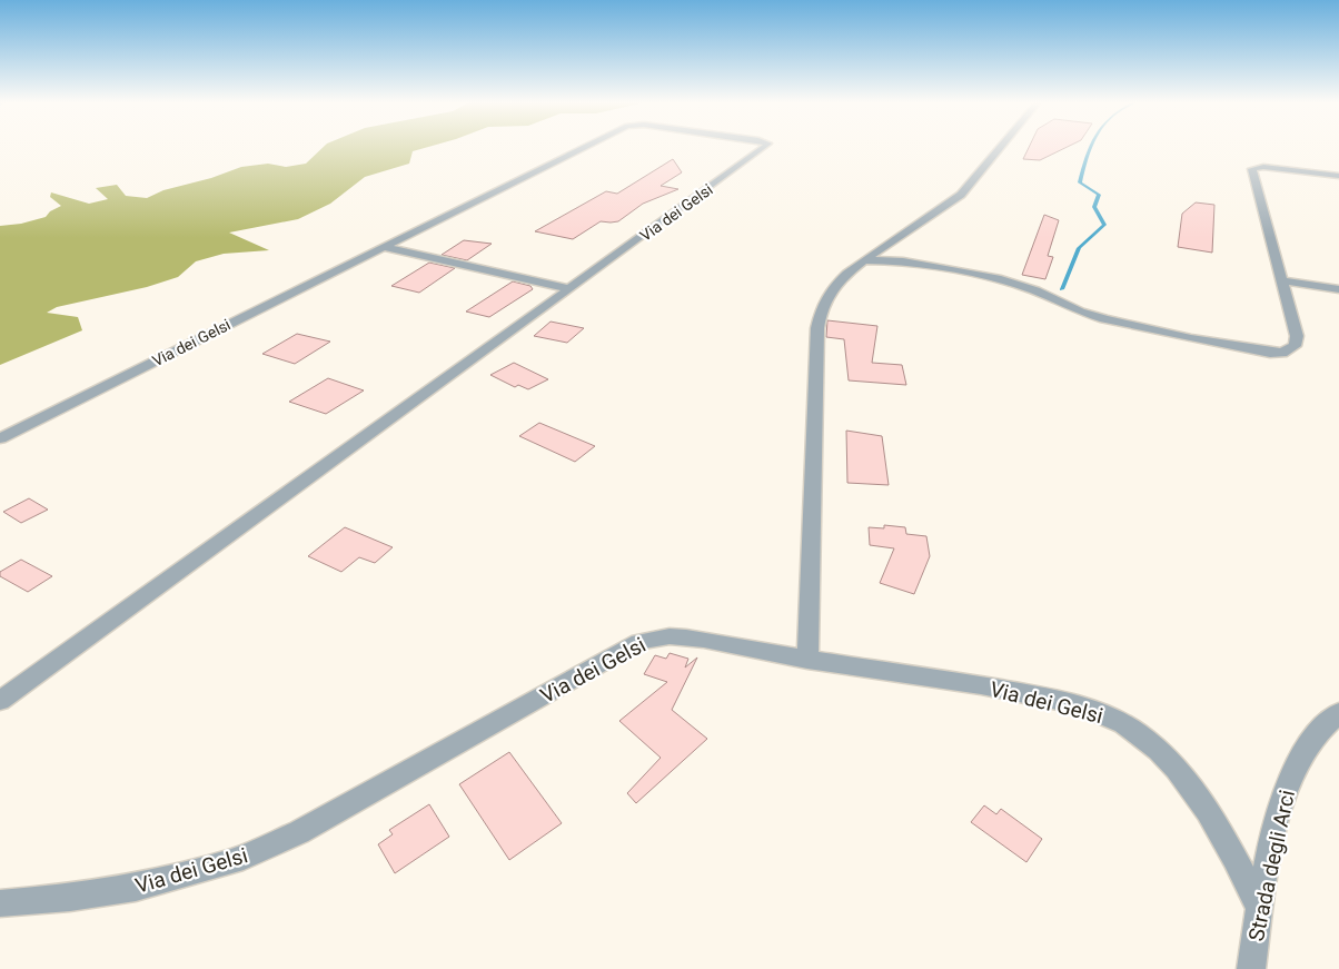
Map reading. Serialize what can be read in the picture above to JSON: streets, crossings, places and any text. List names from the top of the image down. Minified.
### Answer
{"streets":{"street":["Via dei Gelsi","Strada degli Arci"]},"crossings":[["Via dei Gelsi","Strada degli Arci"]]}
